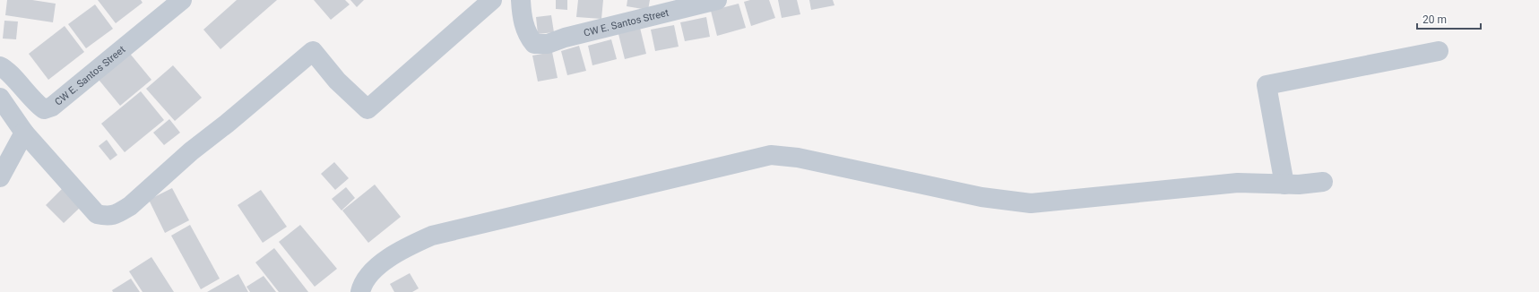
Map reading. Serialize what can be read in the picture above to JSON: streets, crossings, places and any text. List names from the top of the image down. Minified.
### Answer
{"streets":{"street":["CW E. Santos Street"]},"scale_bar":"20 m"}
